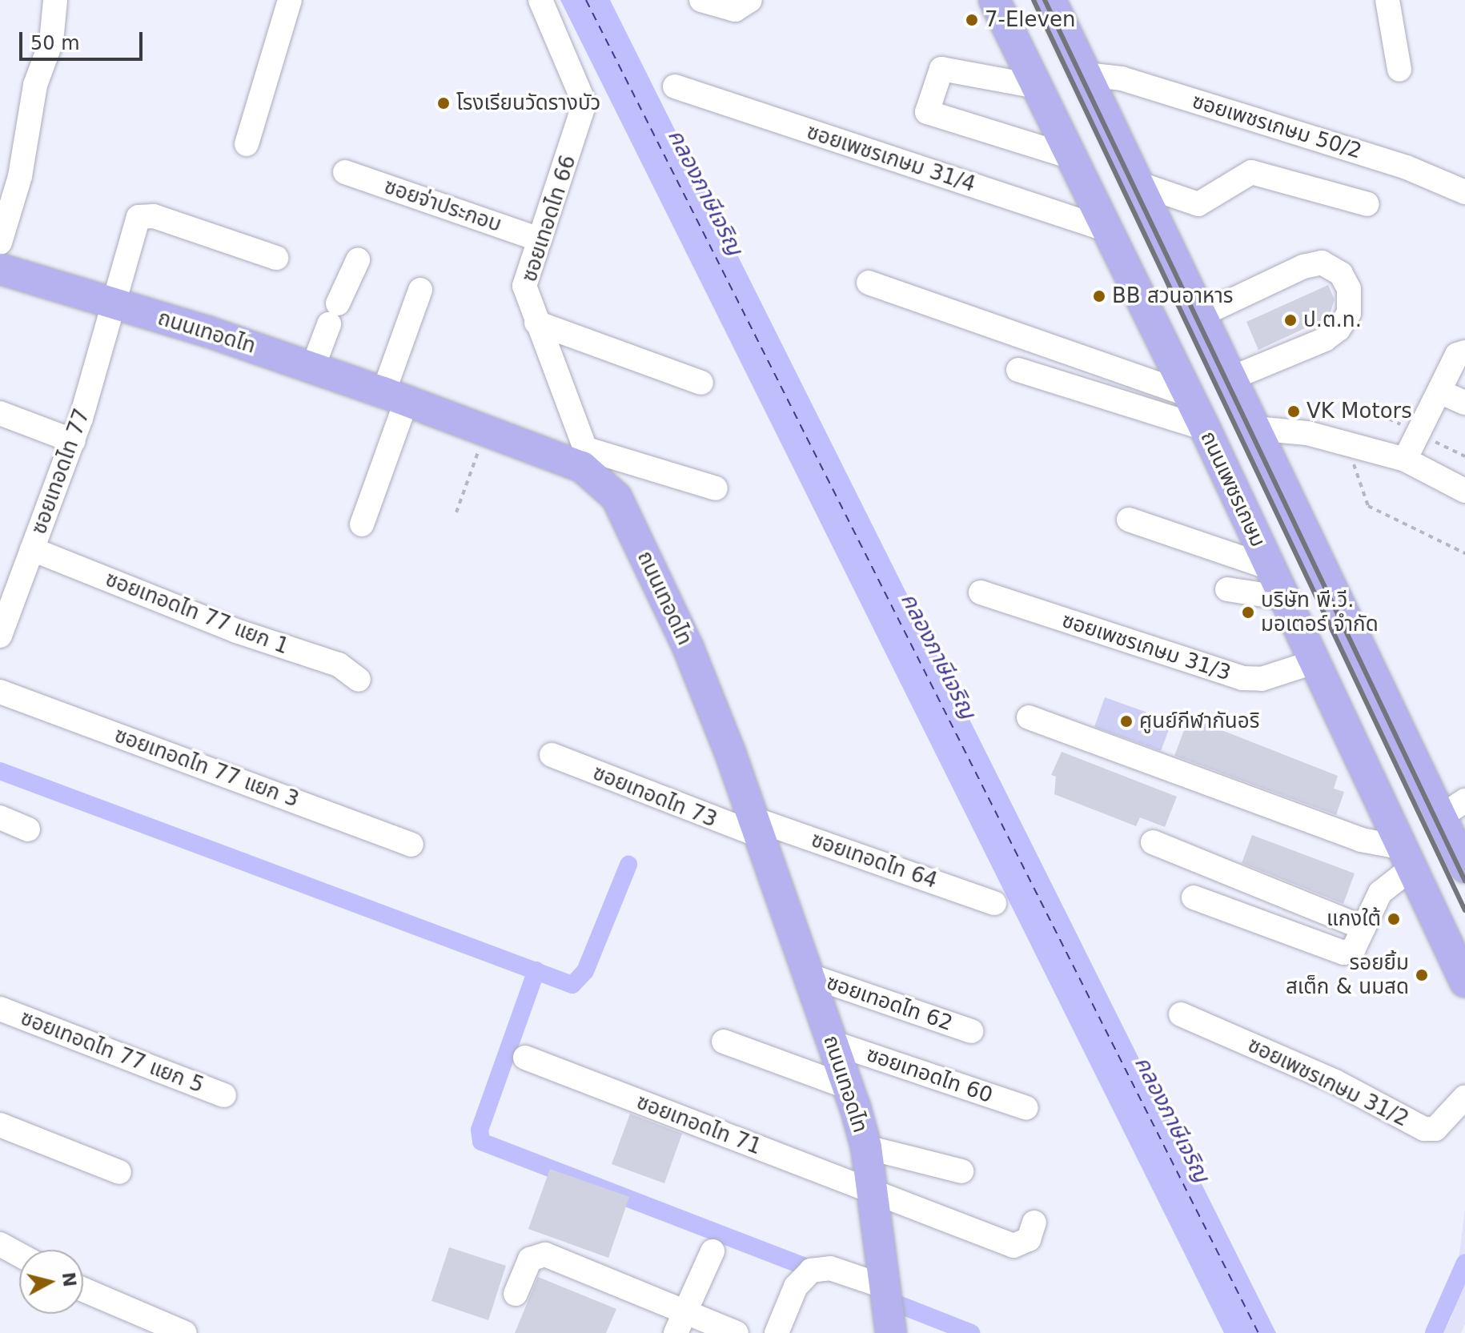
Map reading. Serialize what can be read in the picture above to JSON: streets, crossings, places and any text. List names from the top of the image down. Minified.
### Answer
{"streets":{"main road":["ถนนเทอดไท","ถนนเพชรเกษม"],"street":["ซอยเพชรเกษม 50/2","ซอยเพชรเกษม 31/4","ซอยจ่าประกอบ","ซอยเทอดไท 66","ซอยเทอดไท 77","ซอยเทอดไท 77 แยก 1","ซอยเพชรเกษม 31/3","ซอยเทอดไท 77 แยก 3","ซอยเทอดไท 73","ซอยเทอดไท 64","ซอยเทอดไท 62","ซอยเทอดไท 77 แยก 5","ซอยเทอดไท 60","ซอยเพชรเกษม 31/2","ซอยเทอดไท 71"]},"crossings":[["ซอยเพชรเกษม 31/4","ถนนเพชรเกษม"],["ซอยจ่าประกอบ","ซอยเทอดไท 66"],["ซอยเทอดไท 66","ถนนเทอดไท"],["ถนนเทอดไท","ซอยเทอดไท 77"],["ถนนเทอดไท","ซอยเทอดไท 73"],["ถนนเทอดไท","ซอยเทอดไท 64"],["ถนนเทอดไท","ซอยเทอดไท 62"],["ถนนเทอดไท","ซอยเทอดไท 60"],["ถนนเทอดไท","ซอยเทอดไท 71"],["ซอยเทอดไท 77","ซอยเทอดไท 77 แยก 1"],["ถนนเพชรเกษม","ซอยเพชรเกษม 31/3"],["ซอยเทอดไท 73","ซอยเทอดไท 64"]],"water":["คลองภาษีเจริญ"],"places":["7-Eleven","โรงเรียนวัดรางบัว","BB สวนอาหาร","ป.ต.ท.","VK Motors","บริษัท พี.วี. มอเตอร์ จำกัด","ศูนย์กีฬากันอริ","แกงใต้","รอยยิ้ม สเต็ก & นมสด"],"scale_bar":"50 m","north":"right"}
